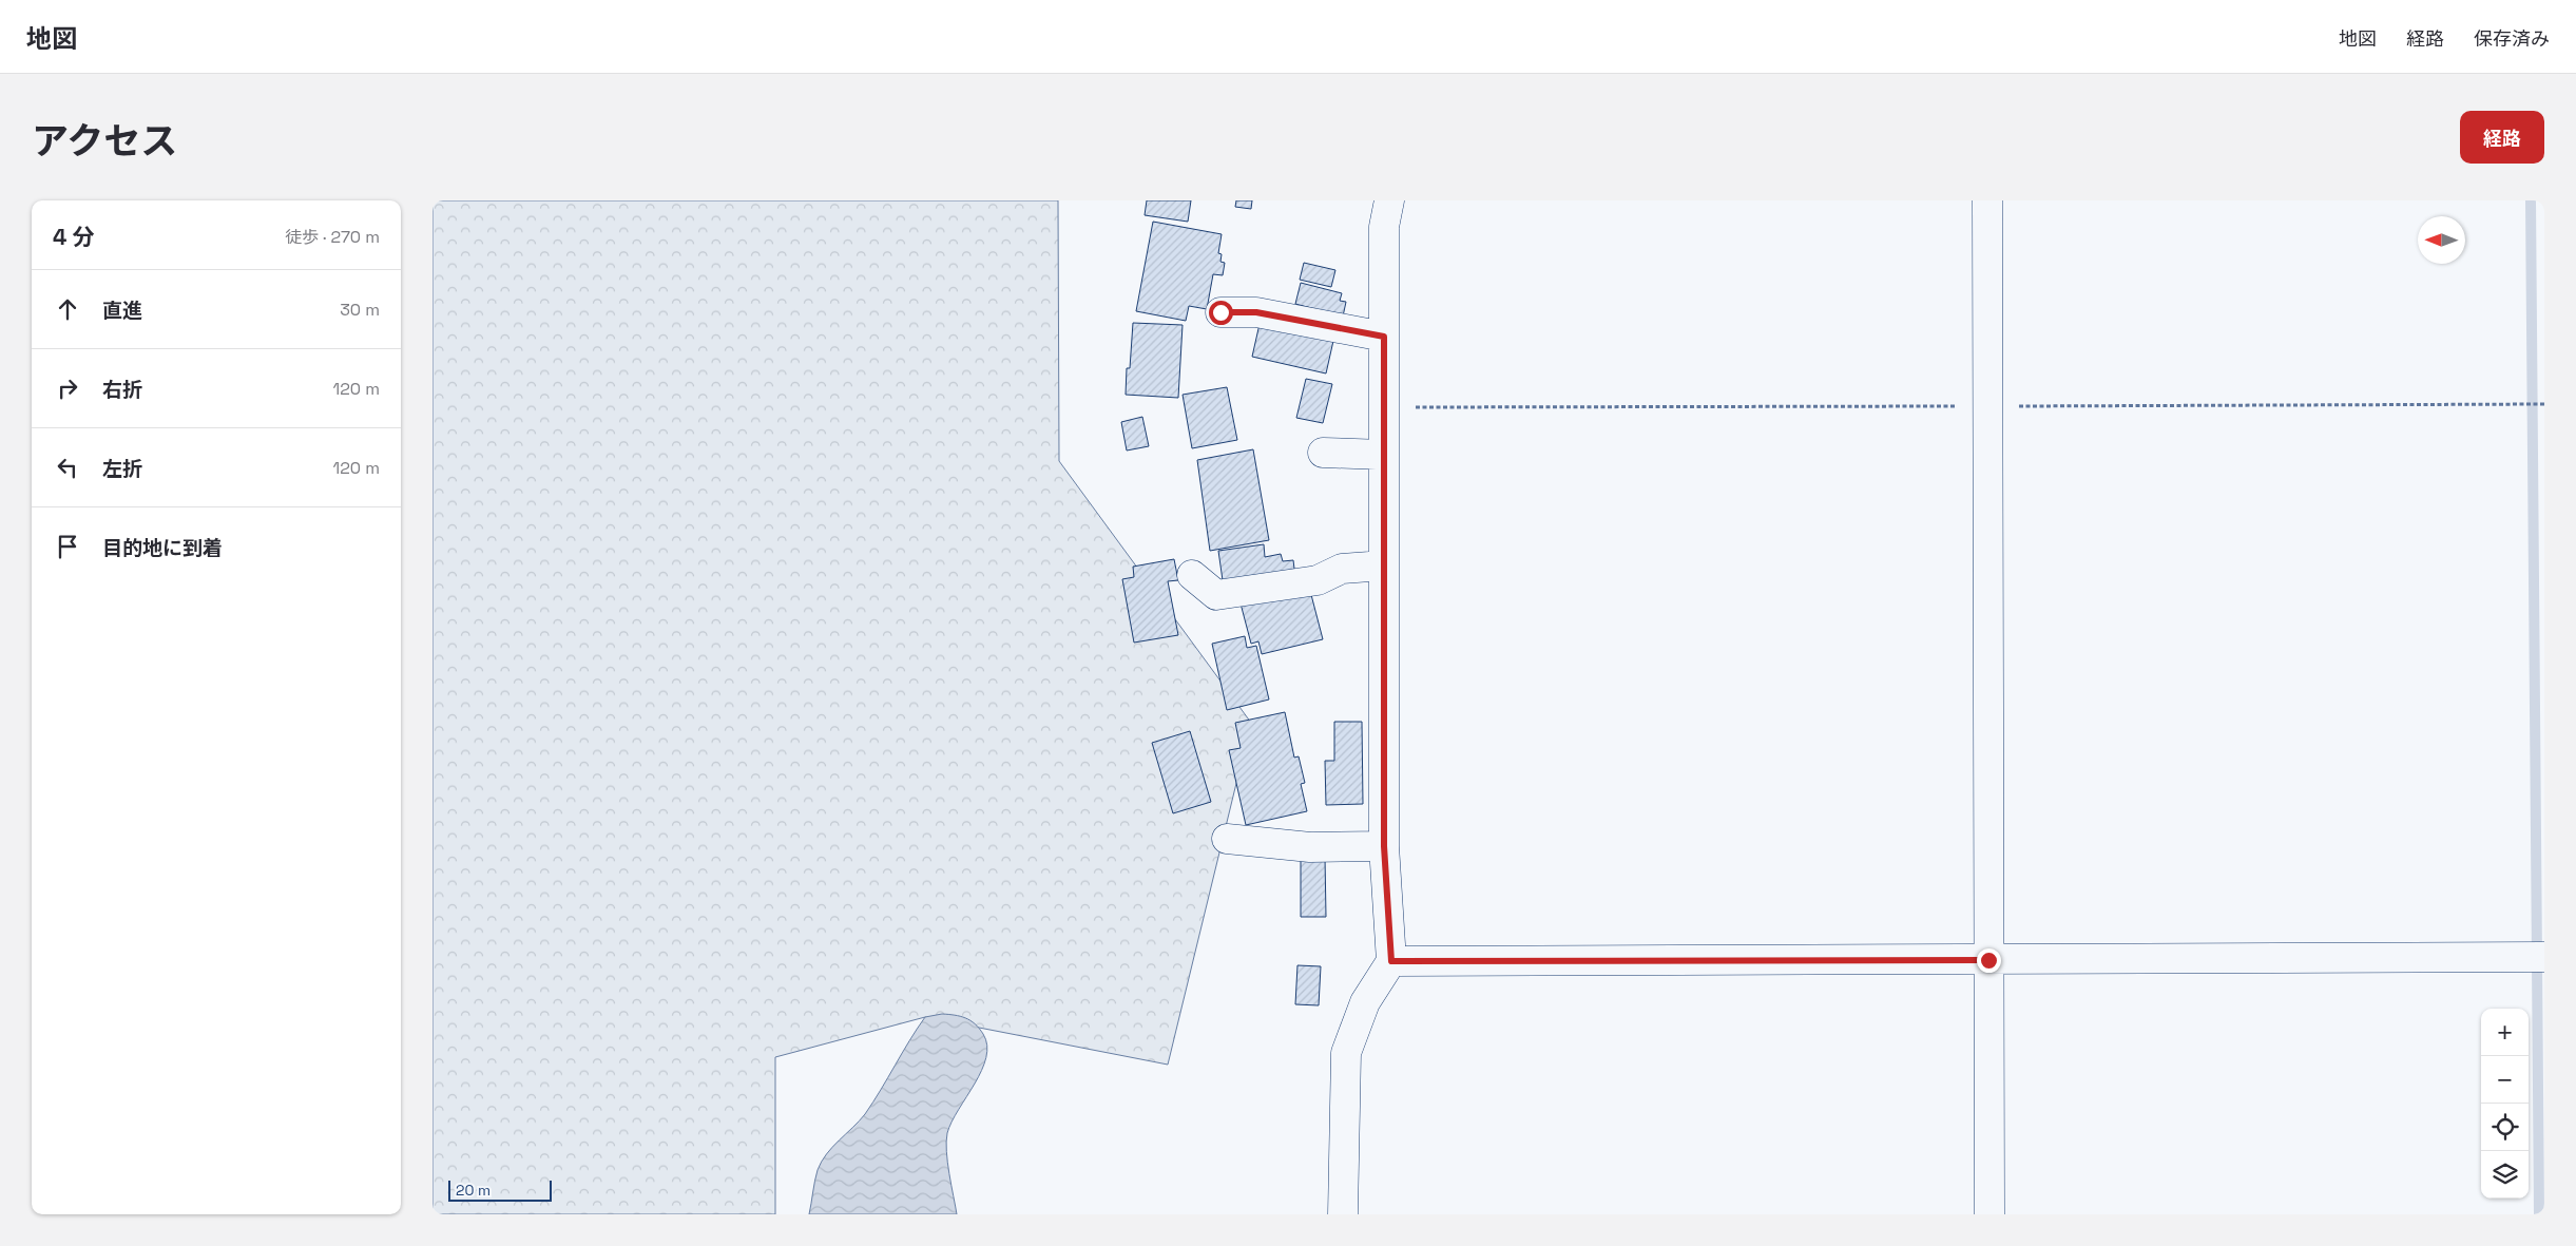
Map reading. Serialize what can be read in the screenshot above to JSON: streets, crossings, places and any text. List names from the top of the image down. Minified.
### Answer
{"scale_bar":"20 m","north":"left","page":{"header":"地図","nav":["地図","経路","保存済み"],"title":"アクセス","buttons":"経路","heading":["4 分","徒歩 · 270 m"],"list":[["直進","30 m"],["右折","120 m"],["左折","120 m"],"目的地に到着"],"map_buttons":["+","−"],"scale":"20 m"}}
